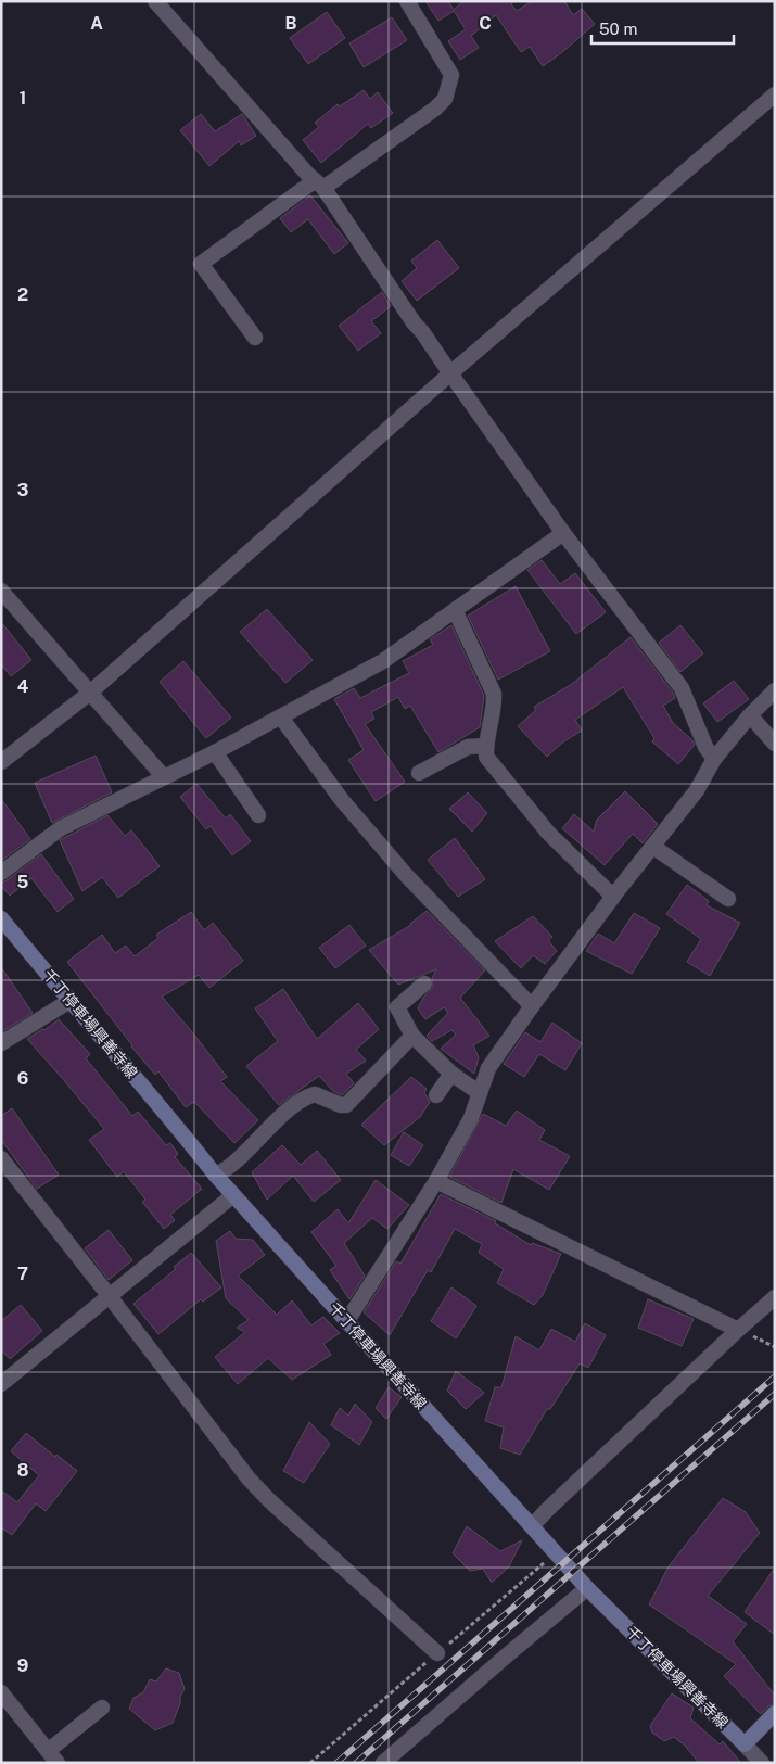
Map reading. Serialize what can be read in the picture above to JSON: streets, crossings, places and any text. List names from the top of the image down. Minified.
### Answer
{"streets":{"main road":["千丁停車場興善寺線"]},"scale_bar":"50 m","grid":{"columns":["A","B","C"],"rows":["1","2","3","4","5","6","7","8","9"]}}
